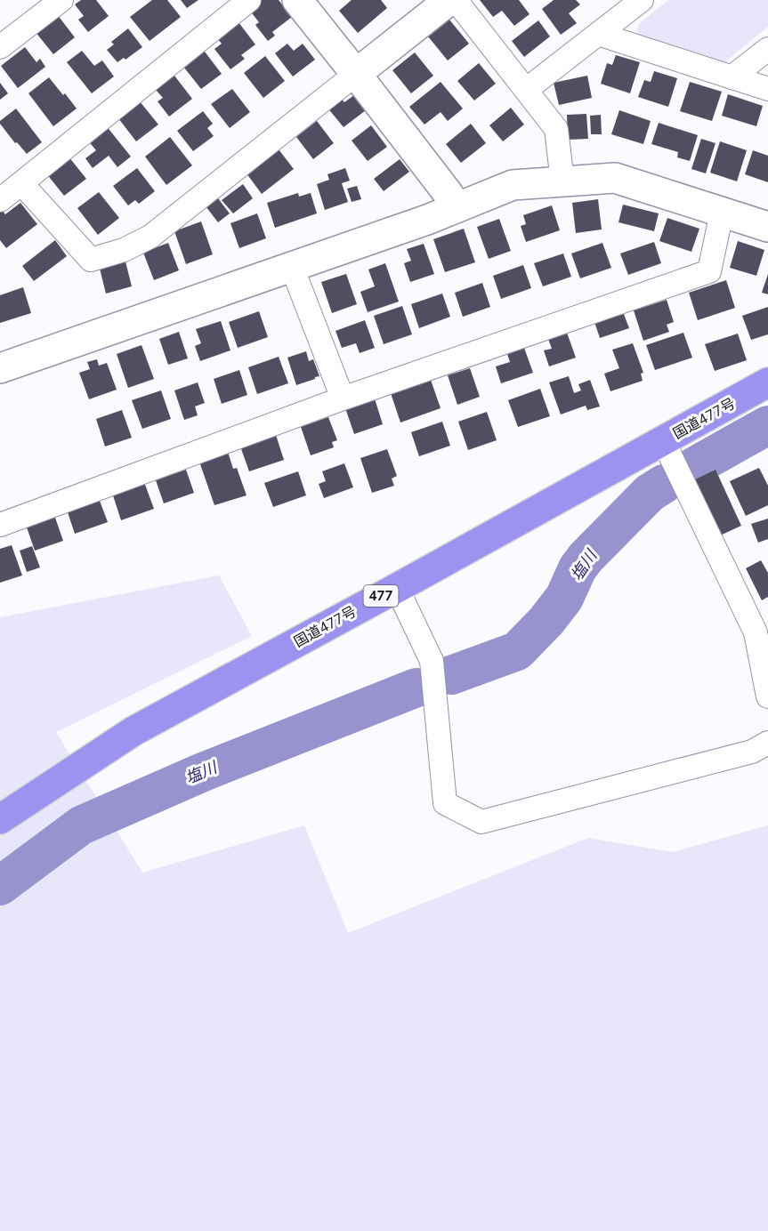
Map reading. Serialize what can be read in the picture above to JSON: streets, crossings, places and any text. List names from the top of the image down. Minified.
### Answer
{"streets":{"highway":["国道477号","477"]},"water":["塩川"]}
